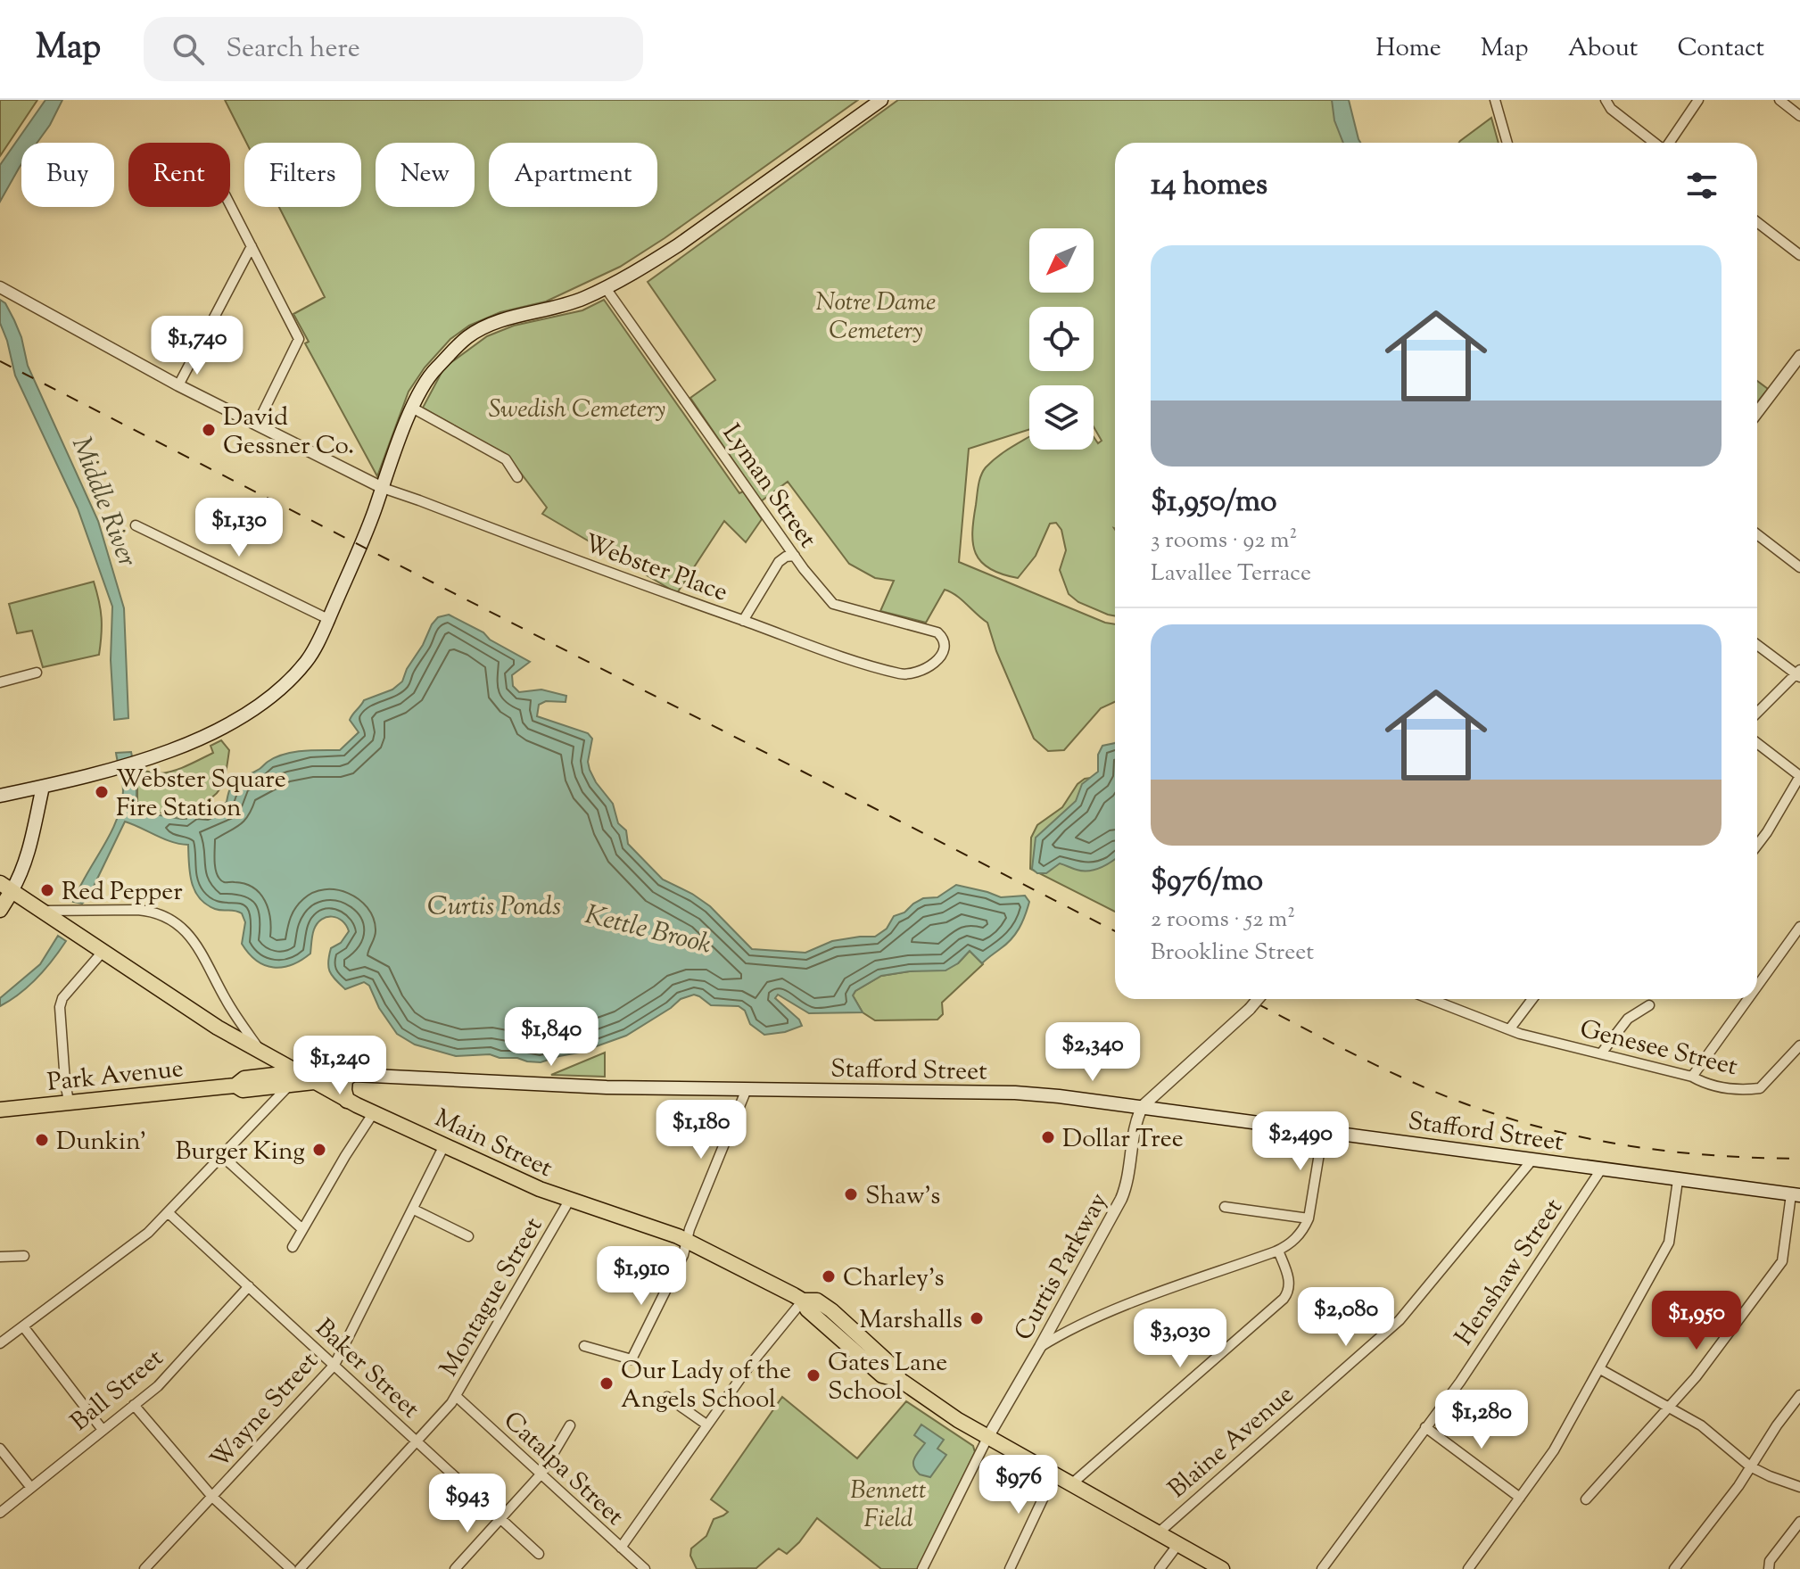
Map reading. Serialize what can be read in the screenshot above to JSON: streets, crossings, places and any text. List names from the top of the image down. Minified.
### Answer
{"streets":{"main road":["Stafford Street","Park Avenue","Main Street"],"street":["Lyman Street","Webster Place","Genesee Street","Curtis Parkway","Henshaw Street","Montague Street","Baker Street","Ball Street","Wayne Street","Blaine Avenue","Catalpa Street"]},"crossings":[["Lyman Street","Webster Place"],["Stafford Street","Park Avenue"],["Stafford Street","Main Street"],["Stafford Street","Curtis Parkway"],["Stafford Street","Henshaw Street"],["Stafford Street","Blaine Avenue"],["Park Avenue","Main Street"],["Main Street","Curtis Parkway"],["Main Street","Montague Street"],["Main Street","Wayne Street"],["Main Street","Blaine Avenue"],["Montague Street","Baker Street"],["Montague Street","Catalpa Street"],["Baker Street","Ball Street"],["Baker Street","Wayne Street"]],"water":["Middle River","Curtis Ponds","Kettle Brook"],"parks":["Notre Dame Cemetery","Swedish Cemetery","Bennett Field"],"places":["David Gessner Co.","Webster Square Fire Station","Red Pepper","Dollar Tree","Dunkin'","Burger King","Shaw's","Charley's","Marshalls","Gates Lane School","Our Lady of the Angels School"],"north":"bottom left","page":{"header":"Map","search":"Search here","nav":["Home","Map","About","Contact"],"chip":["Buy","Rent","Filters","New","Apartment"],"heading":"14 homes","list":[{"name":"$1,950/mo","note":"3 rooms · 92 m² · Lavallee Terrace"},{"name":"$976/mo","note":"2 rooms · 52 m² · Brookline Street"}],"price":["$1,740","$1,130","$1,840","$2,340","$1,240","$1,180","$2,490","$1,910","$2,080","$1,950","$3,030","$1,280","$976","$943"]}}
